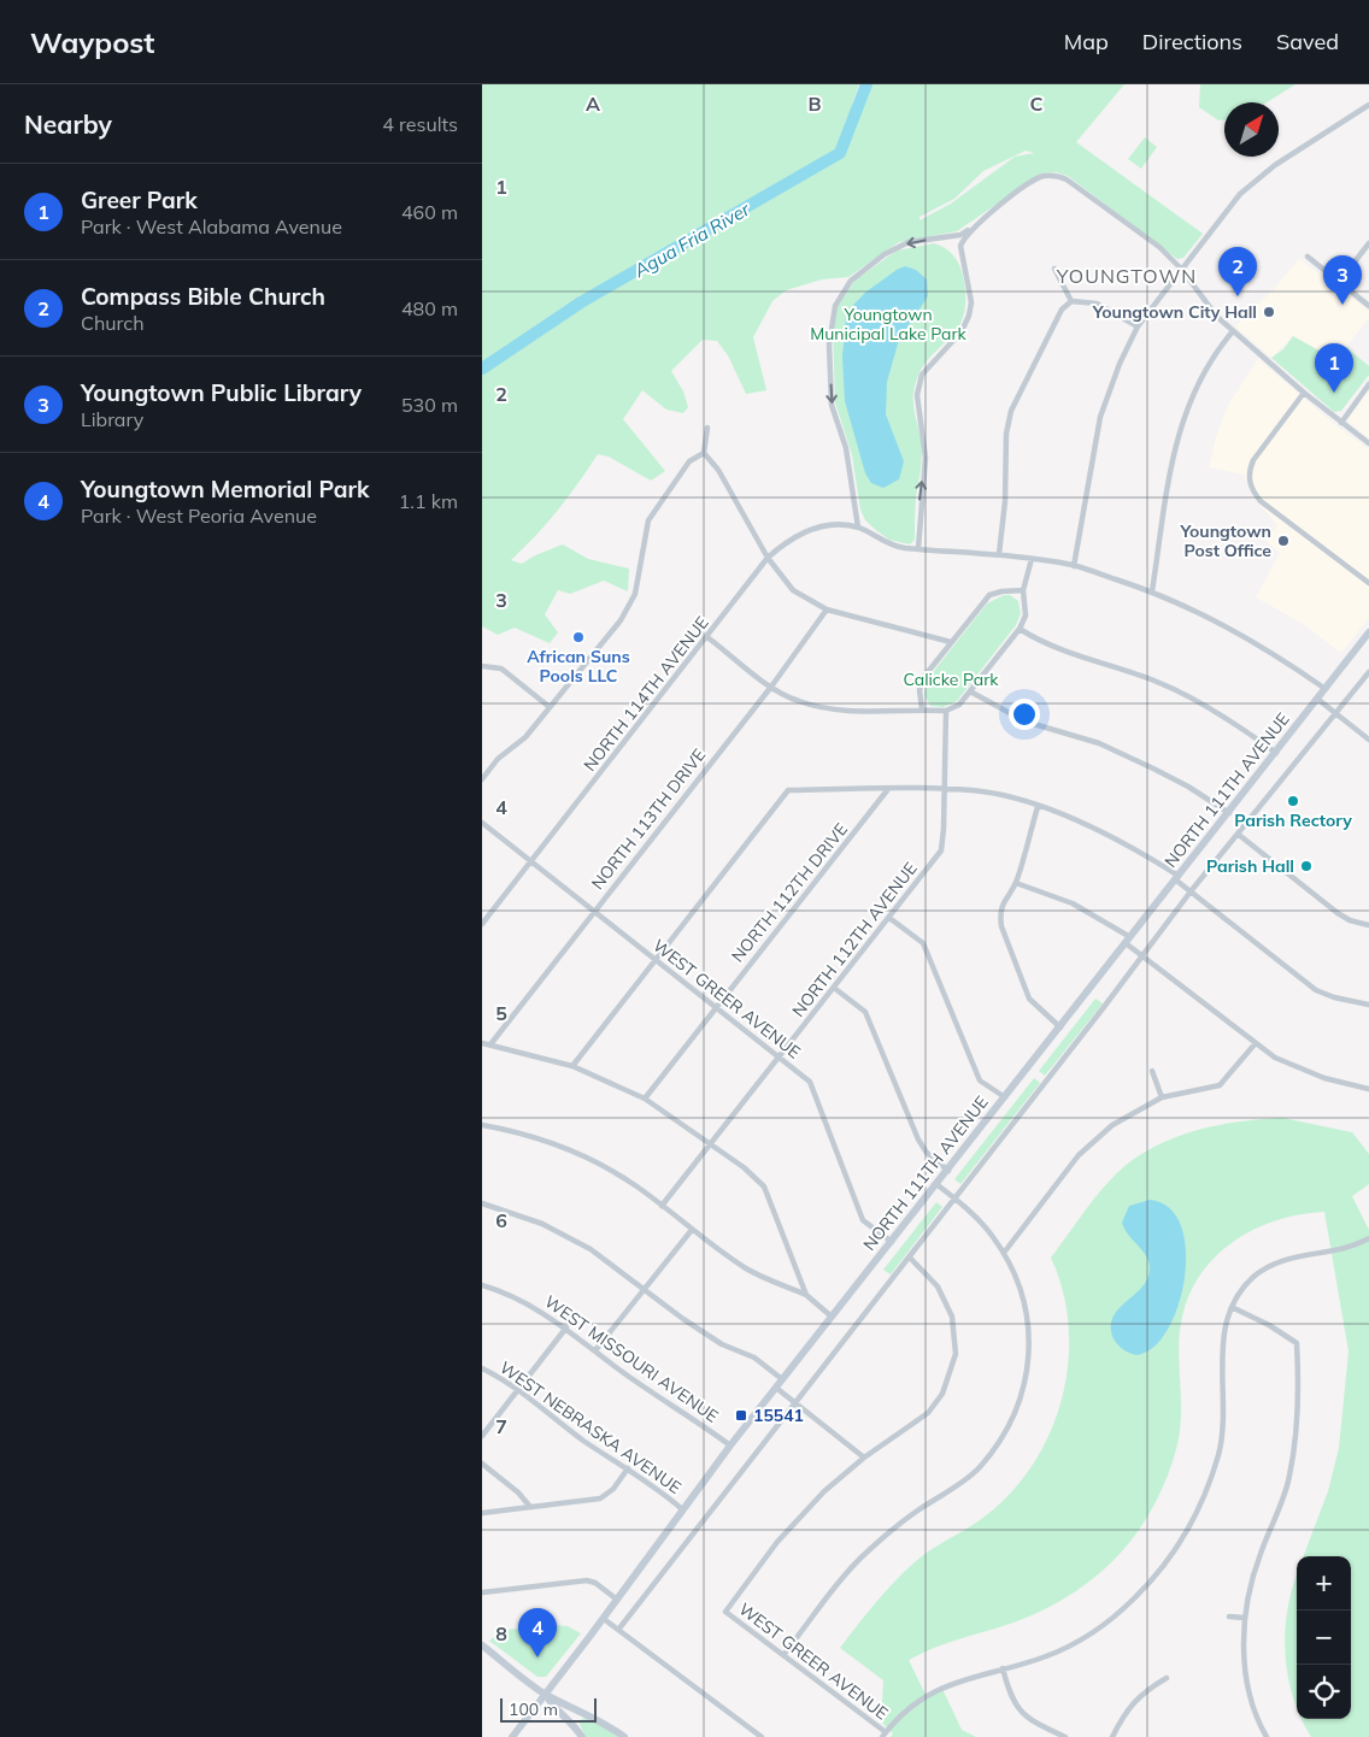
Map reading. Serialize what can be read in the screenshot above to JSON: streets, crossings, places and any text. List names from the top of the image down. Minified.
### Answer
{"streets":{"street":["NORTH 114TH AVENUE","NORTH 111TH AVENUE","NORTH 113TH DRIVE","NORTH 112TH DRIVE","NORTH 112TH AVENUE","WEST GREER AVENUE","WEST MISSOURI AVENUE","WEST NEBRASKA AVENUE"]},"crossings":[["NORTH 114TH AVENUE","WEST GREER AVENUE"],["NORTH 111TH AVENUE","WEST GREER AVENUE"],["NORTH 111TH AVENUE","WEST MISSOURI AVENUE"],["NORTH 111TH AVENUE","WEST NEBRASKA AVENUE"],["NORTH 113TH DRIVE","WEST GREER AVENUE"],["NORTH 112TH DRIVE","WEST GREER AVENUE"],["NORTH 112TH AVENUE","WEST GREER AVENUE"]],"districts":["YOUNGTOWN"],"water":["Agua Fria River"],"parks":["Youngtown Municipal Lake Park","Calicke Park"],"places":{"other":["Youngtown City Hall","Youngtown Post Office","African Suns Pools LLC","Parish Rectory","Parish Hall"],"transit":["15541"]},"scale_bar":"100 m","north":"top right","page":{"header":"Waypost","nav":["Map","Directions","Saved"],"heading":["Nearby","4 results"],"list":[{"mark":"1","name":"Greer Park","note":"Park · West Alabama Avenue","value":"460 m"},{"mark":"2","name":"Compass Bible Church","note":"Church","value":"480 m"},{"mark":"3","name":"Youngtown Public Library","note":"Library","value":"530 m"},{"mark":"4","name":"Youngtown Memorial Park","note":"Park · West Peoria Avenue","value":"1.1 km"}],"pins":["2","3","1","4"],"map_buttons":["+","−"],"scale":"100 m"},"grid":{"columns":["A","B","C"],"rows":["1","2","3","4","5","6","7","8"]}}
